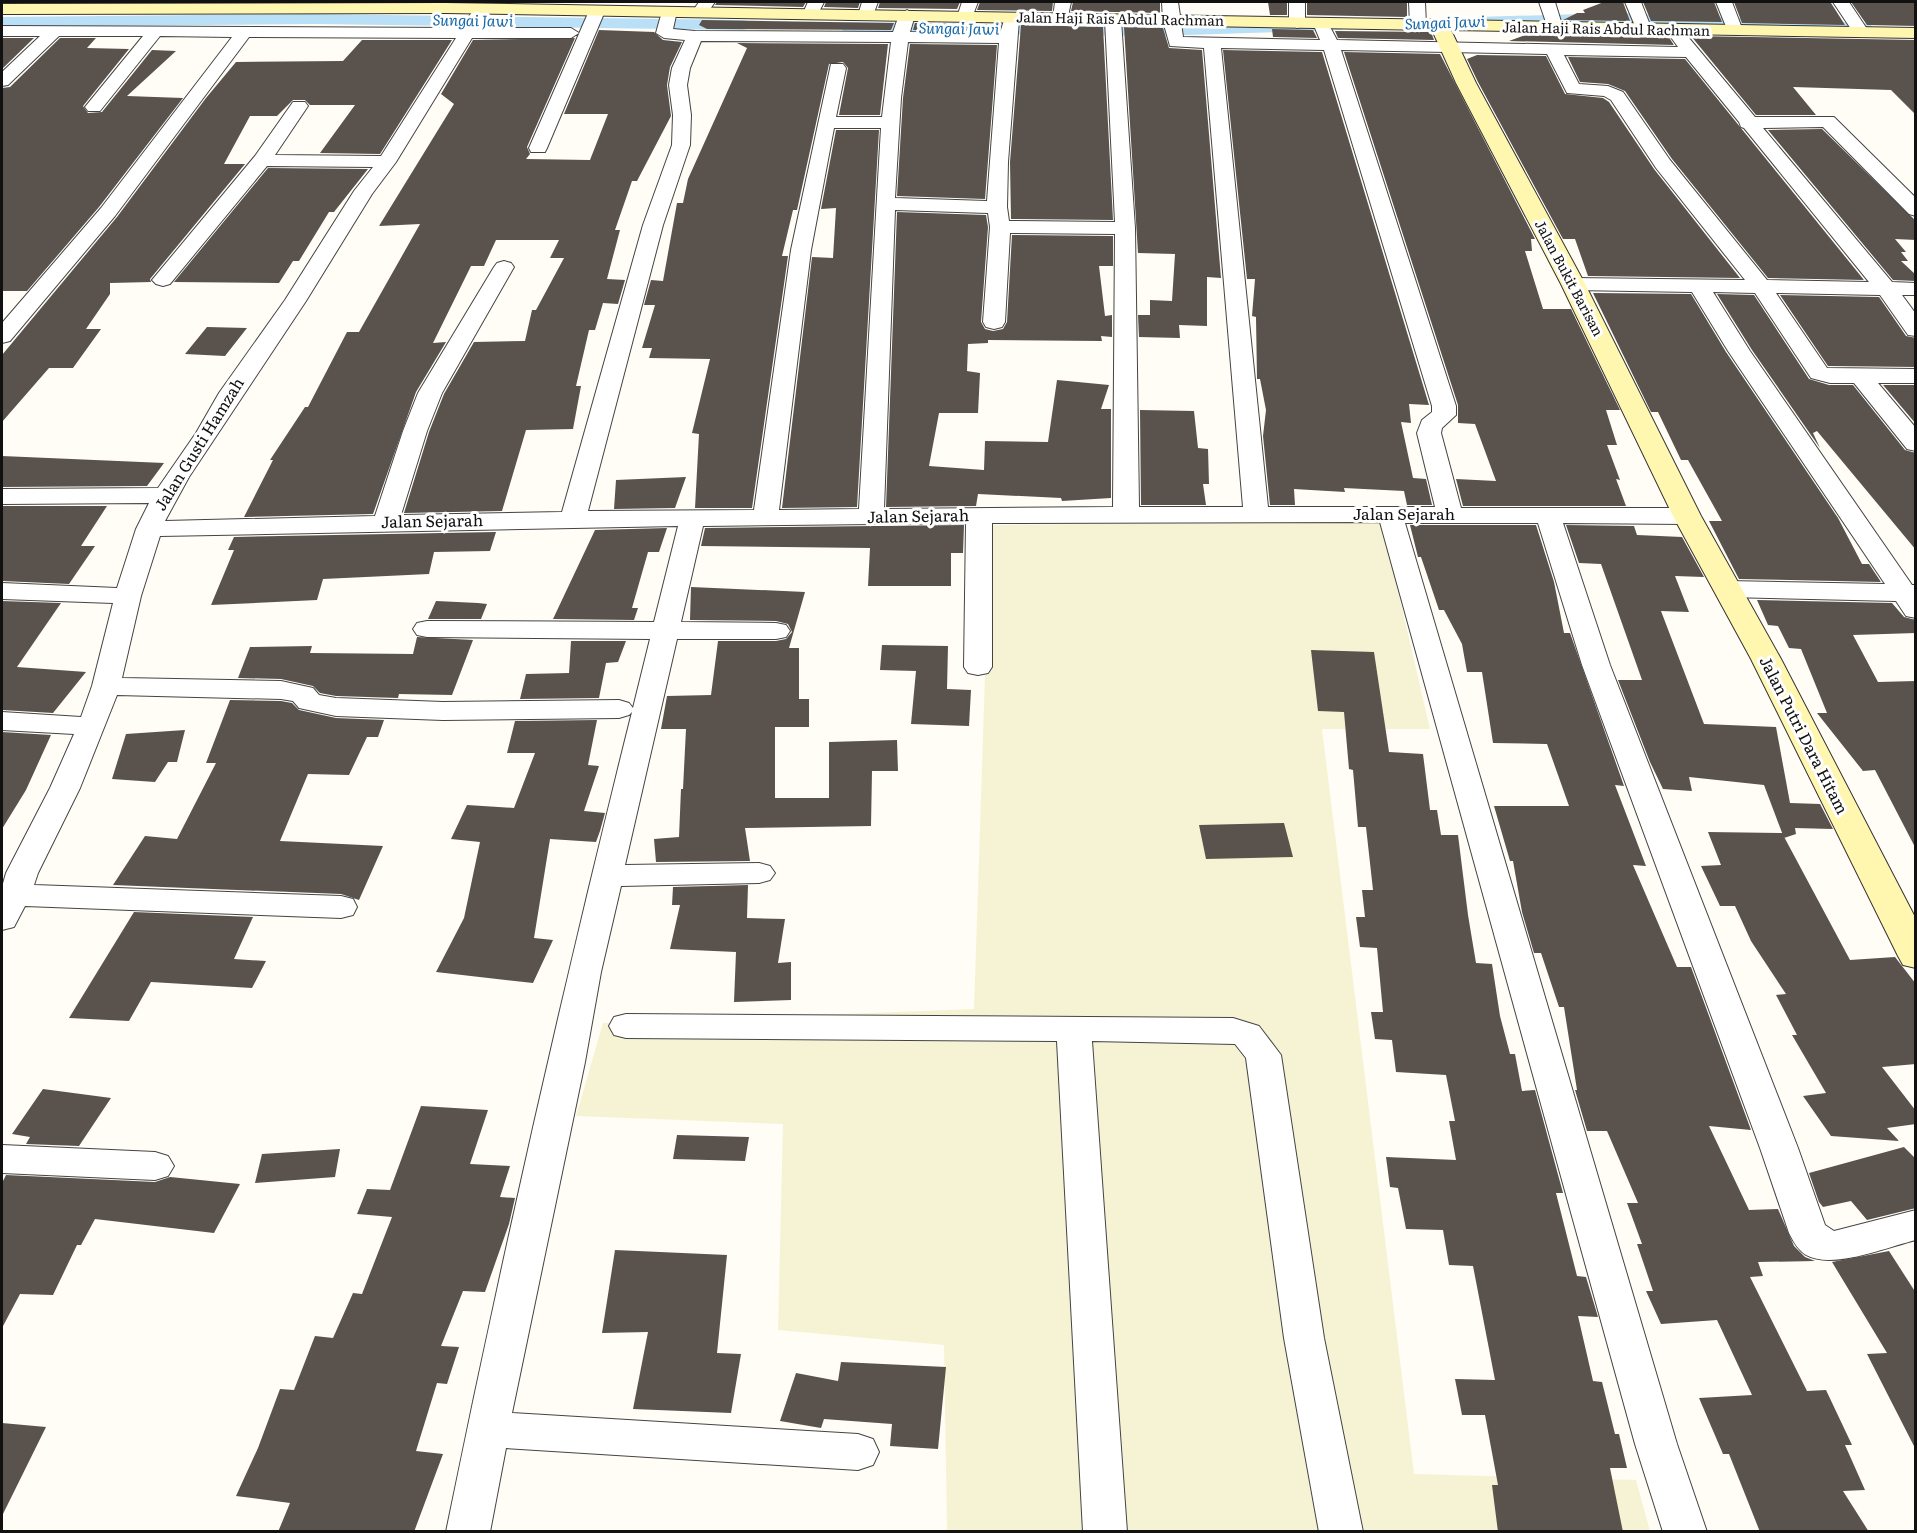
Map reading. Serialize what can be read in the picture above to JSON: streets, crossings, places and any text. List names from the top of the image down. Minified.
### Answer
{"streets":{"street":["Jalan Haji Rais Abdul Rachman","Jalan Bukit Barisan","Jalan Gusti Hamzah","Jalan Sejarah","Jalan Putri Dara Hitam"]},"crossings":[["Jalan Haji Rais Abdul Rachman","Jalan Bukit Barisan"],["Jalan Haji Rais Abdul Rachman","Jalan Gusti Hamzah"],["Jalan Bukit Barisan","Jalan Sejarah"],["Jalan Bukit Barisan","Jalan Putri Dara Hitam"],["Jalan Gusti Hamzah","Jalan Sejarah"],["Jalan Sejarah","Jalan Putri Dara Hitam"]],"water":["Sungai Jawi"]}
